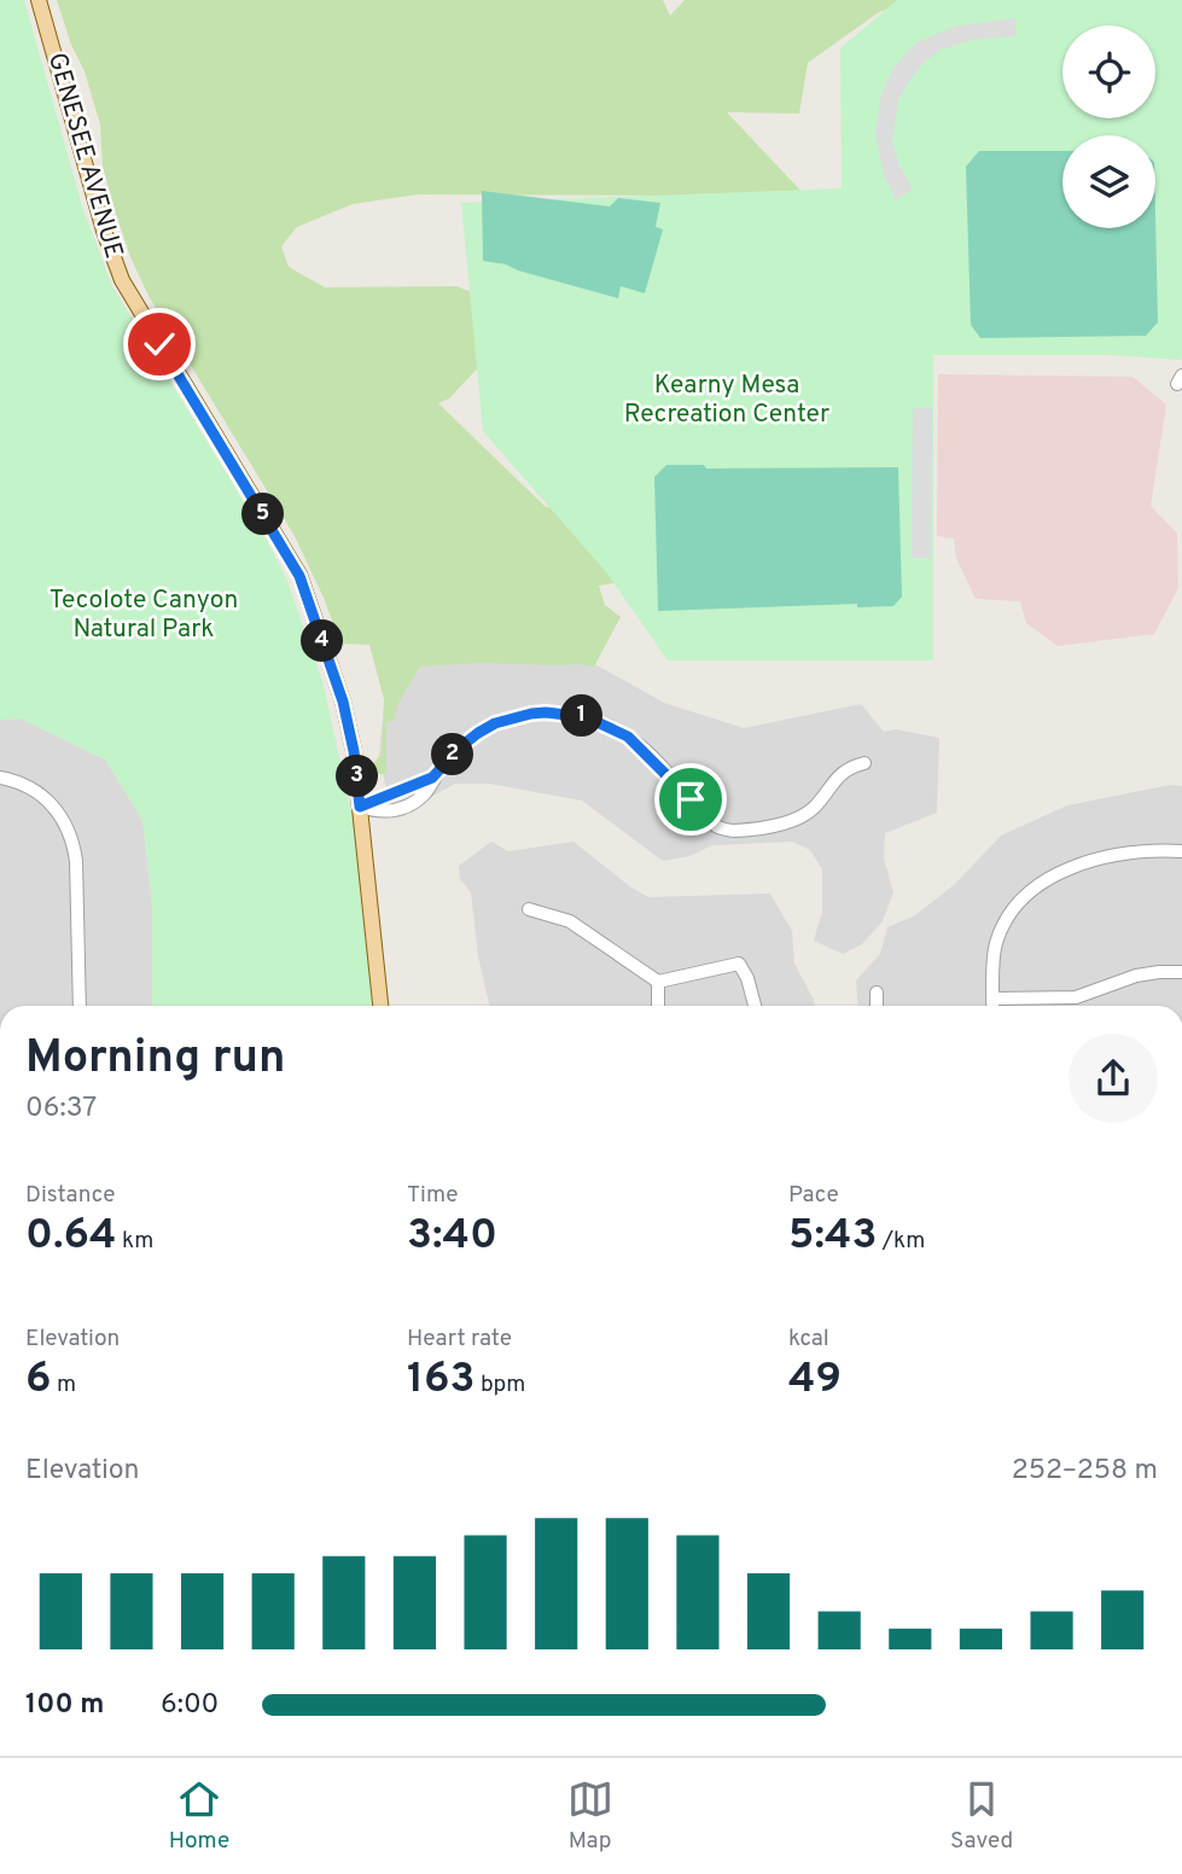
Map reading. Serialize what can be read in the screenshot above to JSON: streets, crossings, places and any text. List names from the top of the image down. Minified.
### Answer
{"streets":{"main road":["GENESEE AVENUE"]},"parks":["Kearny Mesa Recreation Center","Tecolote Canyon Natural Park"],"page":{"pins":["5","4","1","2","3"],"heading":["Morning run","06:37"],"stats":[["Distance","0.64 km"],["Time","3:40"],["Pace","5:43 /km"],["Elevation","6 m"],["Heart rate","163 bpm"],["kcal","49"]],"chart":["Elevation","252–258 m"],"list":[{"name":"100 m","note":"6:00"}],"tabs":["Home","Map","Saved"]}}
